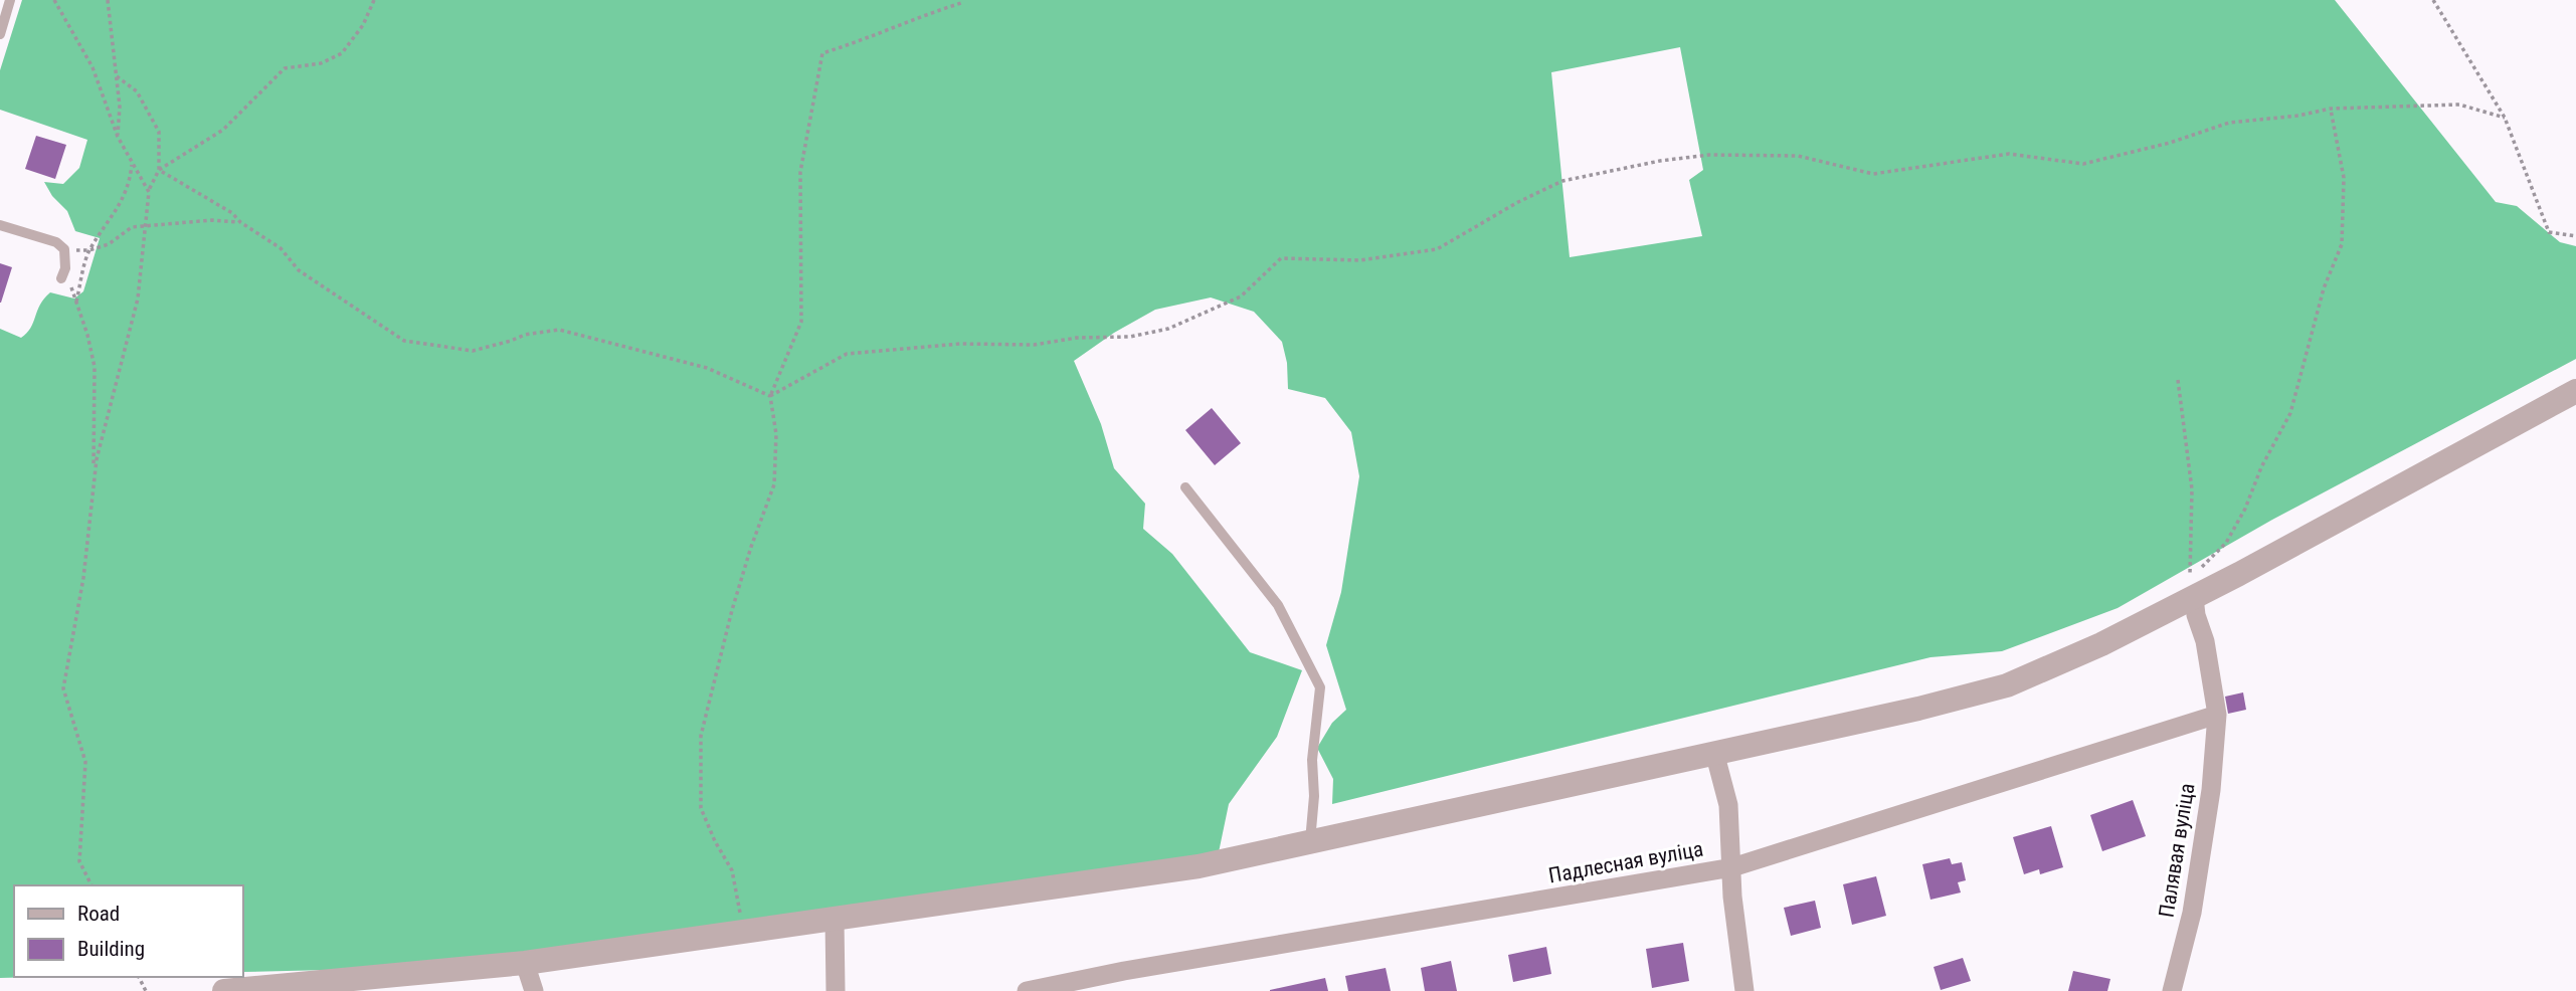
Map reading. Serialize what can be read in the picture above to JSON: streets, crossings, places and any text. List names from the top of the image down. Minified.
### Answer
{"streets":{"street":["Палявая вуліца","Падлесная вуліца"]},"crossings":[["Палявая вуліца","Падлесная вуліца"]],"legend":["Road","Building"]}
